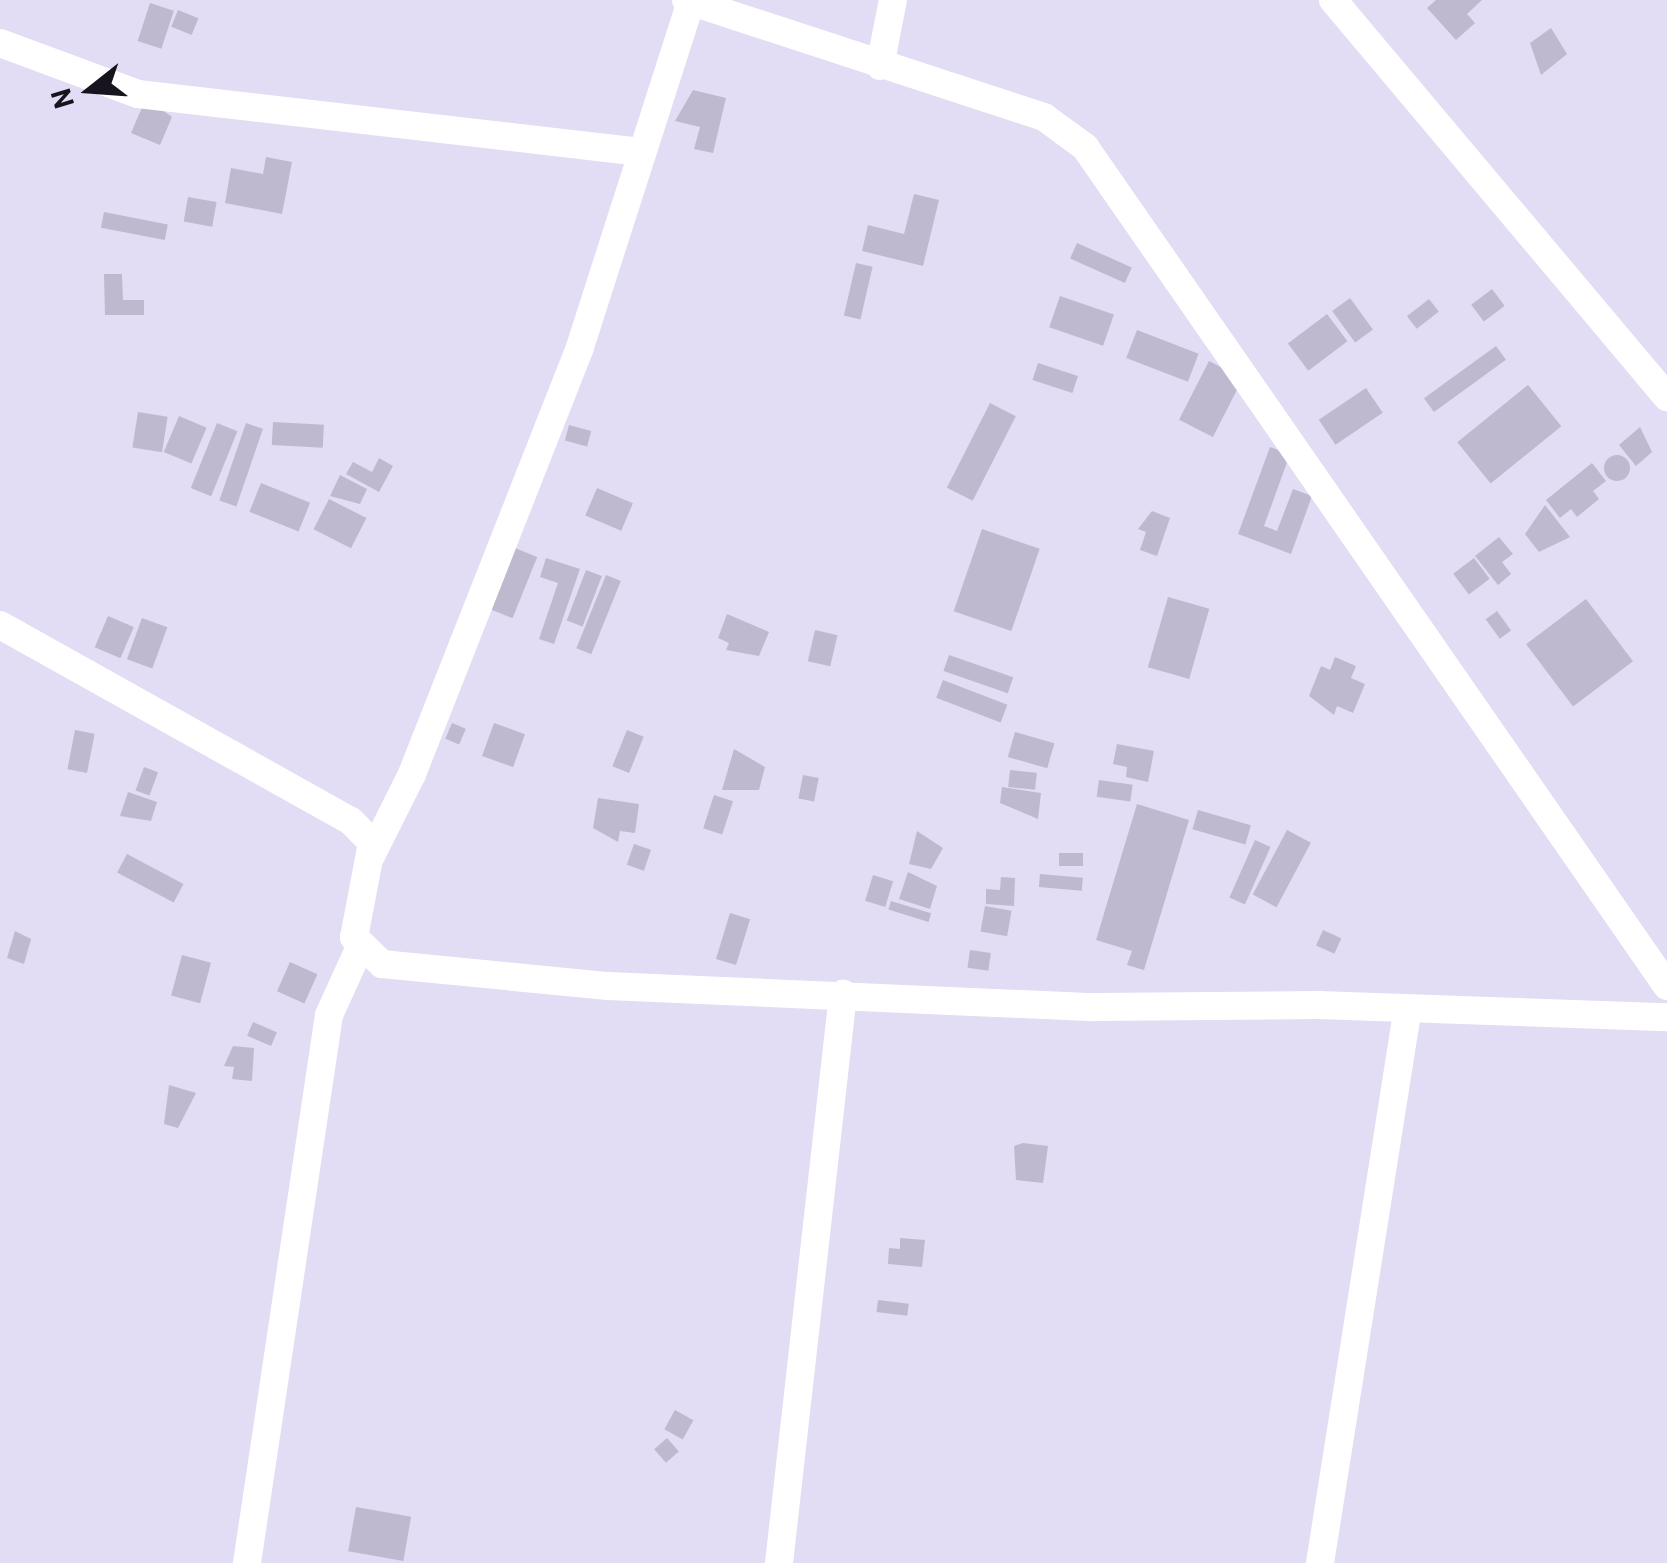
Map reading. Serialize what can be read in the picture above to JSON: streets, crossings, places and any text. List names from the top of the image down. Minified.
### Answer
{"north":"left"}
